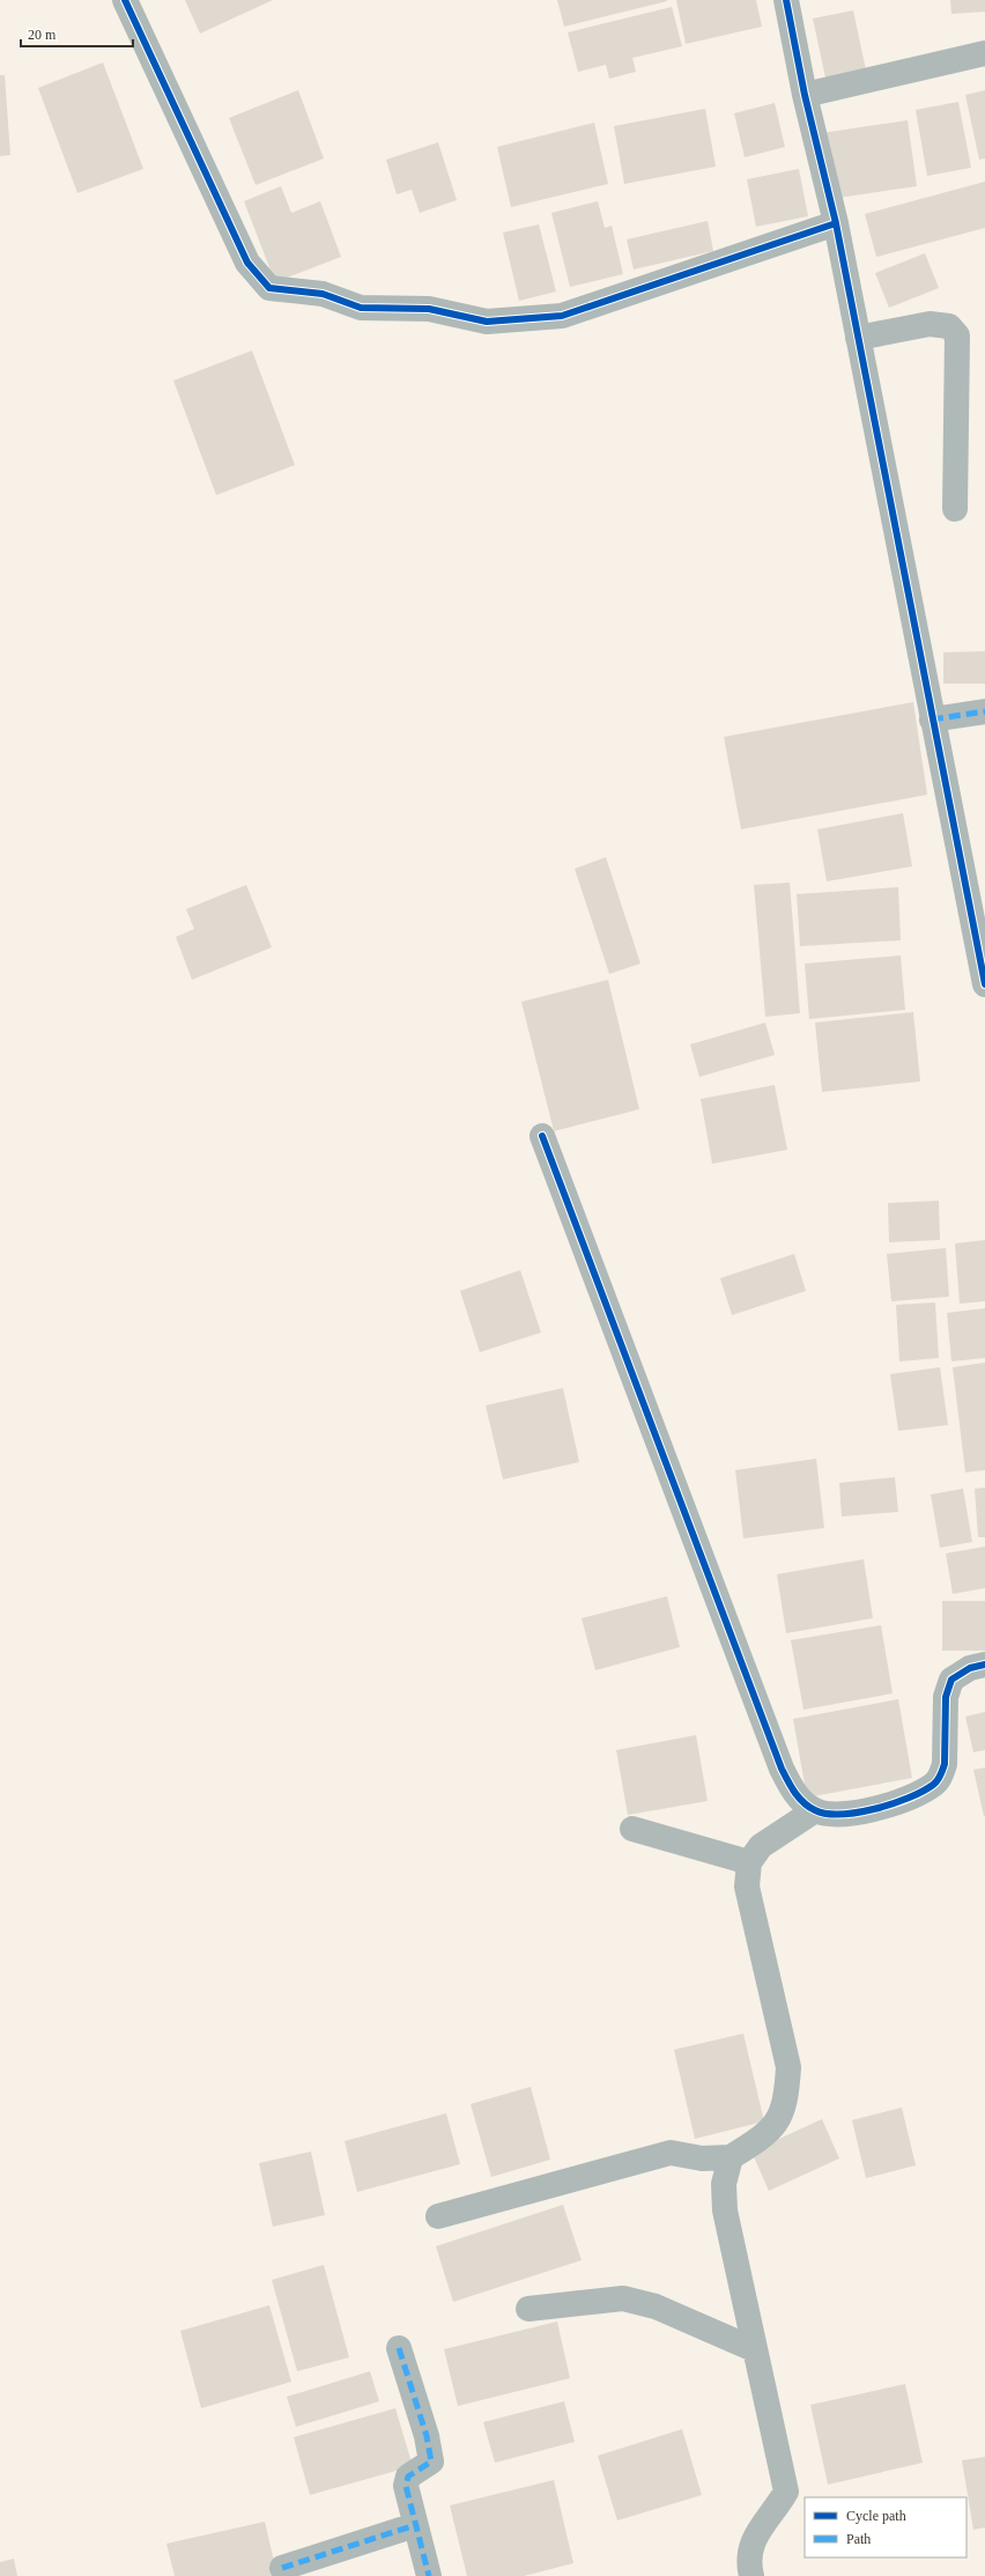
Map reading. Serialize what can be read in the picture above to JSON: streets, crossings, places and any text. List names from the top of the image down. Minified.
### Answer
{"legend":["Cycle path","Path"],"scale_bar":"20 m"}
